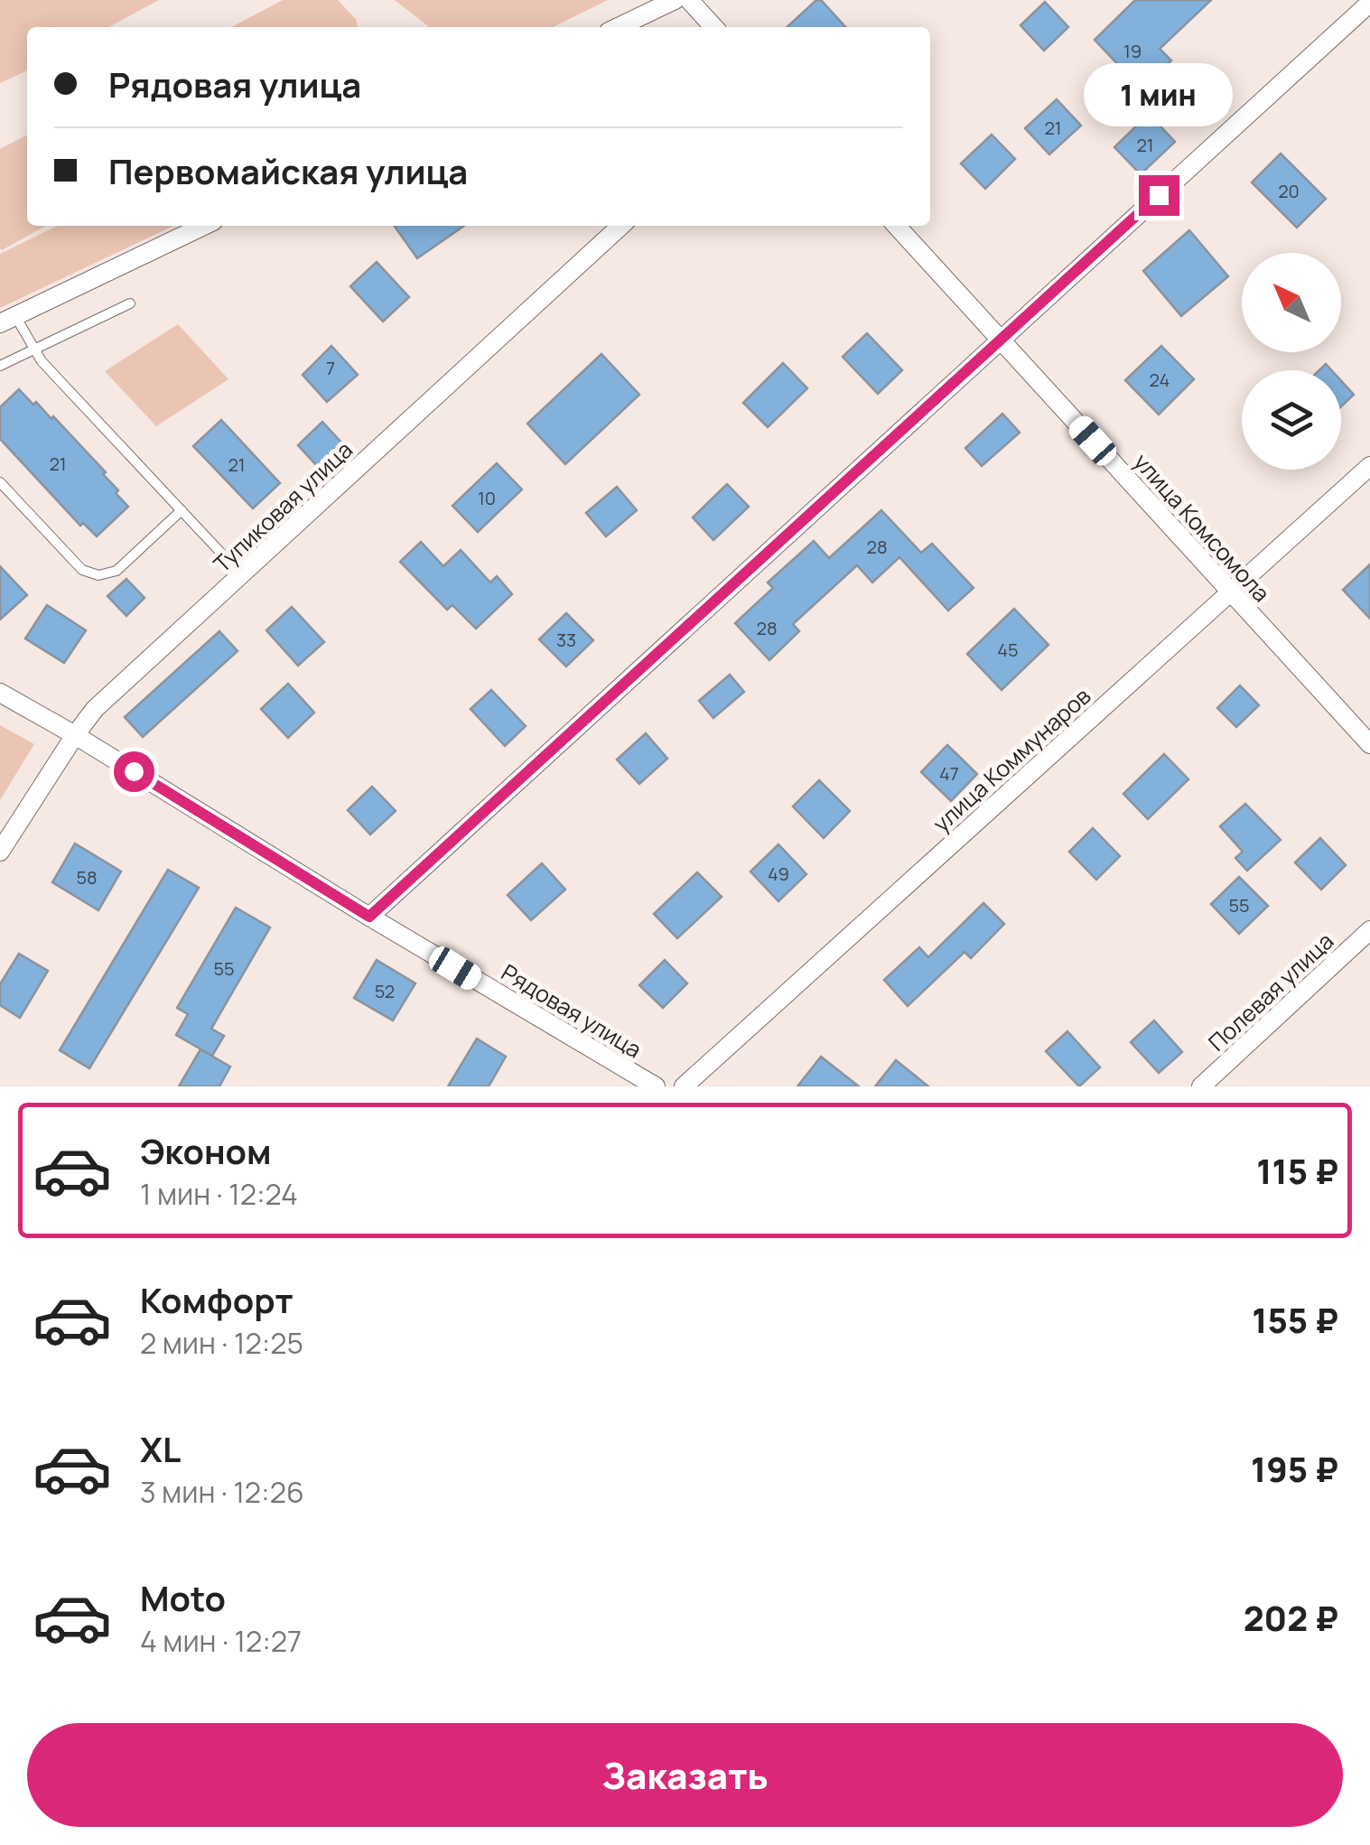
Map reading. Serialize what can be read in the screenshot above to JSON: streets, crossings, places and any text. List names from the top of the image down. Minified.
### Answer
{"streets":{"street":["Тупиковая улица","улица Комсомола","улица Коммунаров","Полевая улица","Рядовая улица"]},"crossings":[["Тупиковая улица","Рядовая улица"],["улица Комсомола","улица Коммунаров"]],"house_numbers":["19","21","21","20","7","24","21","21","10","28","28","33","45","47","49","58","55","55","52"],"north":"top left","page":{"banner":["Рядовая улица","Первомайская улица"],"bubble":"1 мин","list":[{"name":"Эконом","note":"1 мин · 12:24","value":"115 ₽"},{"name":"Комфорт","note":"2 мин · 12:25","value":"155 ₽"},{"name":"XL","note":"3 мин · 12:26","value":"195 ₽"},{"name":"Moto","note":"4 мин · 12:27","value":"202 ₽"}],"buttons":"Заказать"}}
